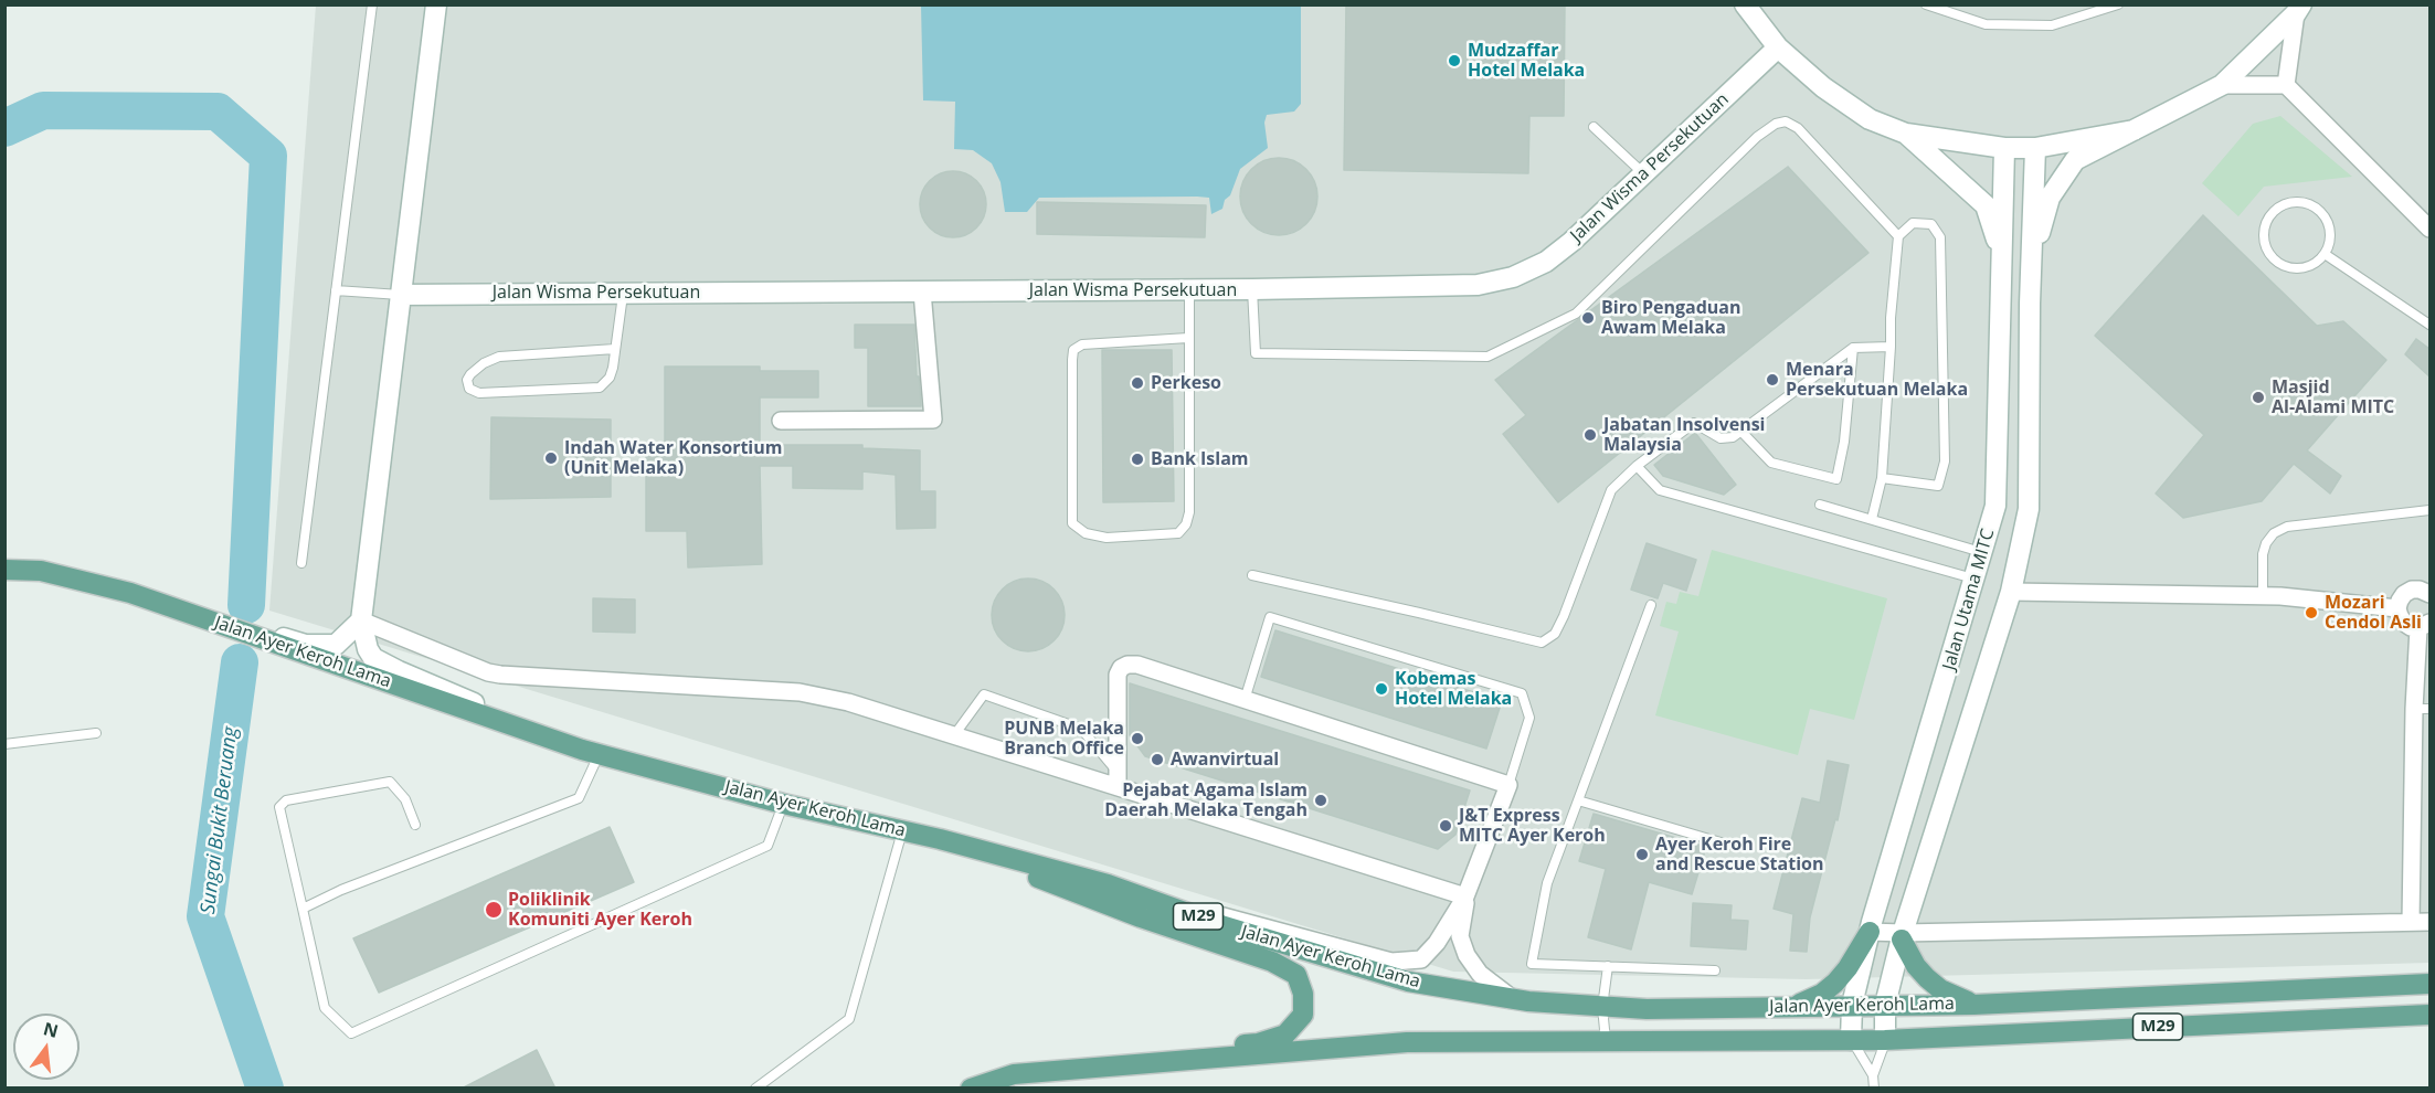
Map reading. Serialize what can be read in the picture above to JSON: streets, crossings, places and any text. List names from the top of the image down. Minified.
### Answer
{"streets":{"main road":["Jalan Wisma Persekutuan","Jalan Utama MITC","Jalan Ayer Keroh Lama","M29"]},"crossings":[["Jalan Utama MITC","Jalan Ayer Keroh Lama"]],"water":["Sungai Bukit Beruang"],"places":["Mudzaffar Hotel Melaka","Biro Pengaduan Awam Melaka","Menara Persekutuan Melaka","Perkeso","Masjid Al-Alami MITC","Jabatan Insolvensi Malaysia","Indah Water Konsortium (Unit Melaka)","Bank Islam","Mozari Cendol Asli","Kobemas Hotel Melaka","PUNB Melaka Branch Office","Awanvirtual","Pejabat Agama Islam Daerah Melaka Tengah","J&T Express MITC Ayer Keroh","Ayer Keroh Fire and Rescue Station","Poliklinik Komuniti Ayer Keroh"],"north":"top"}
